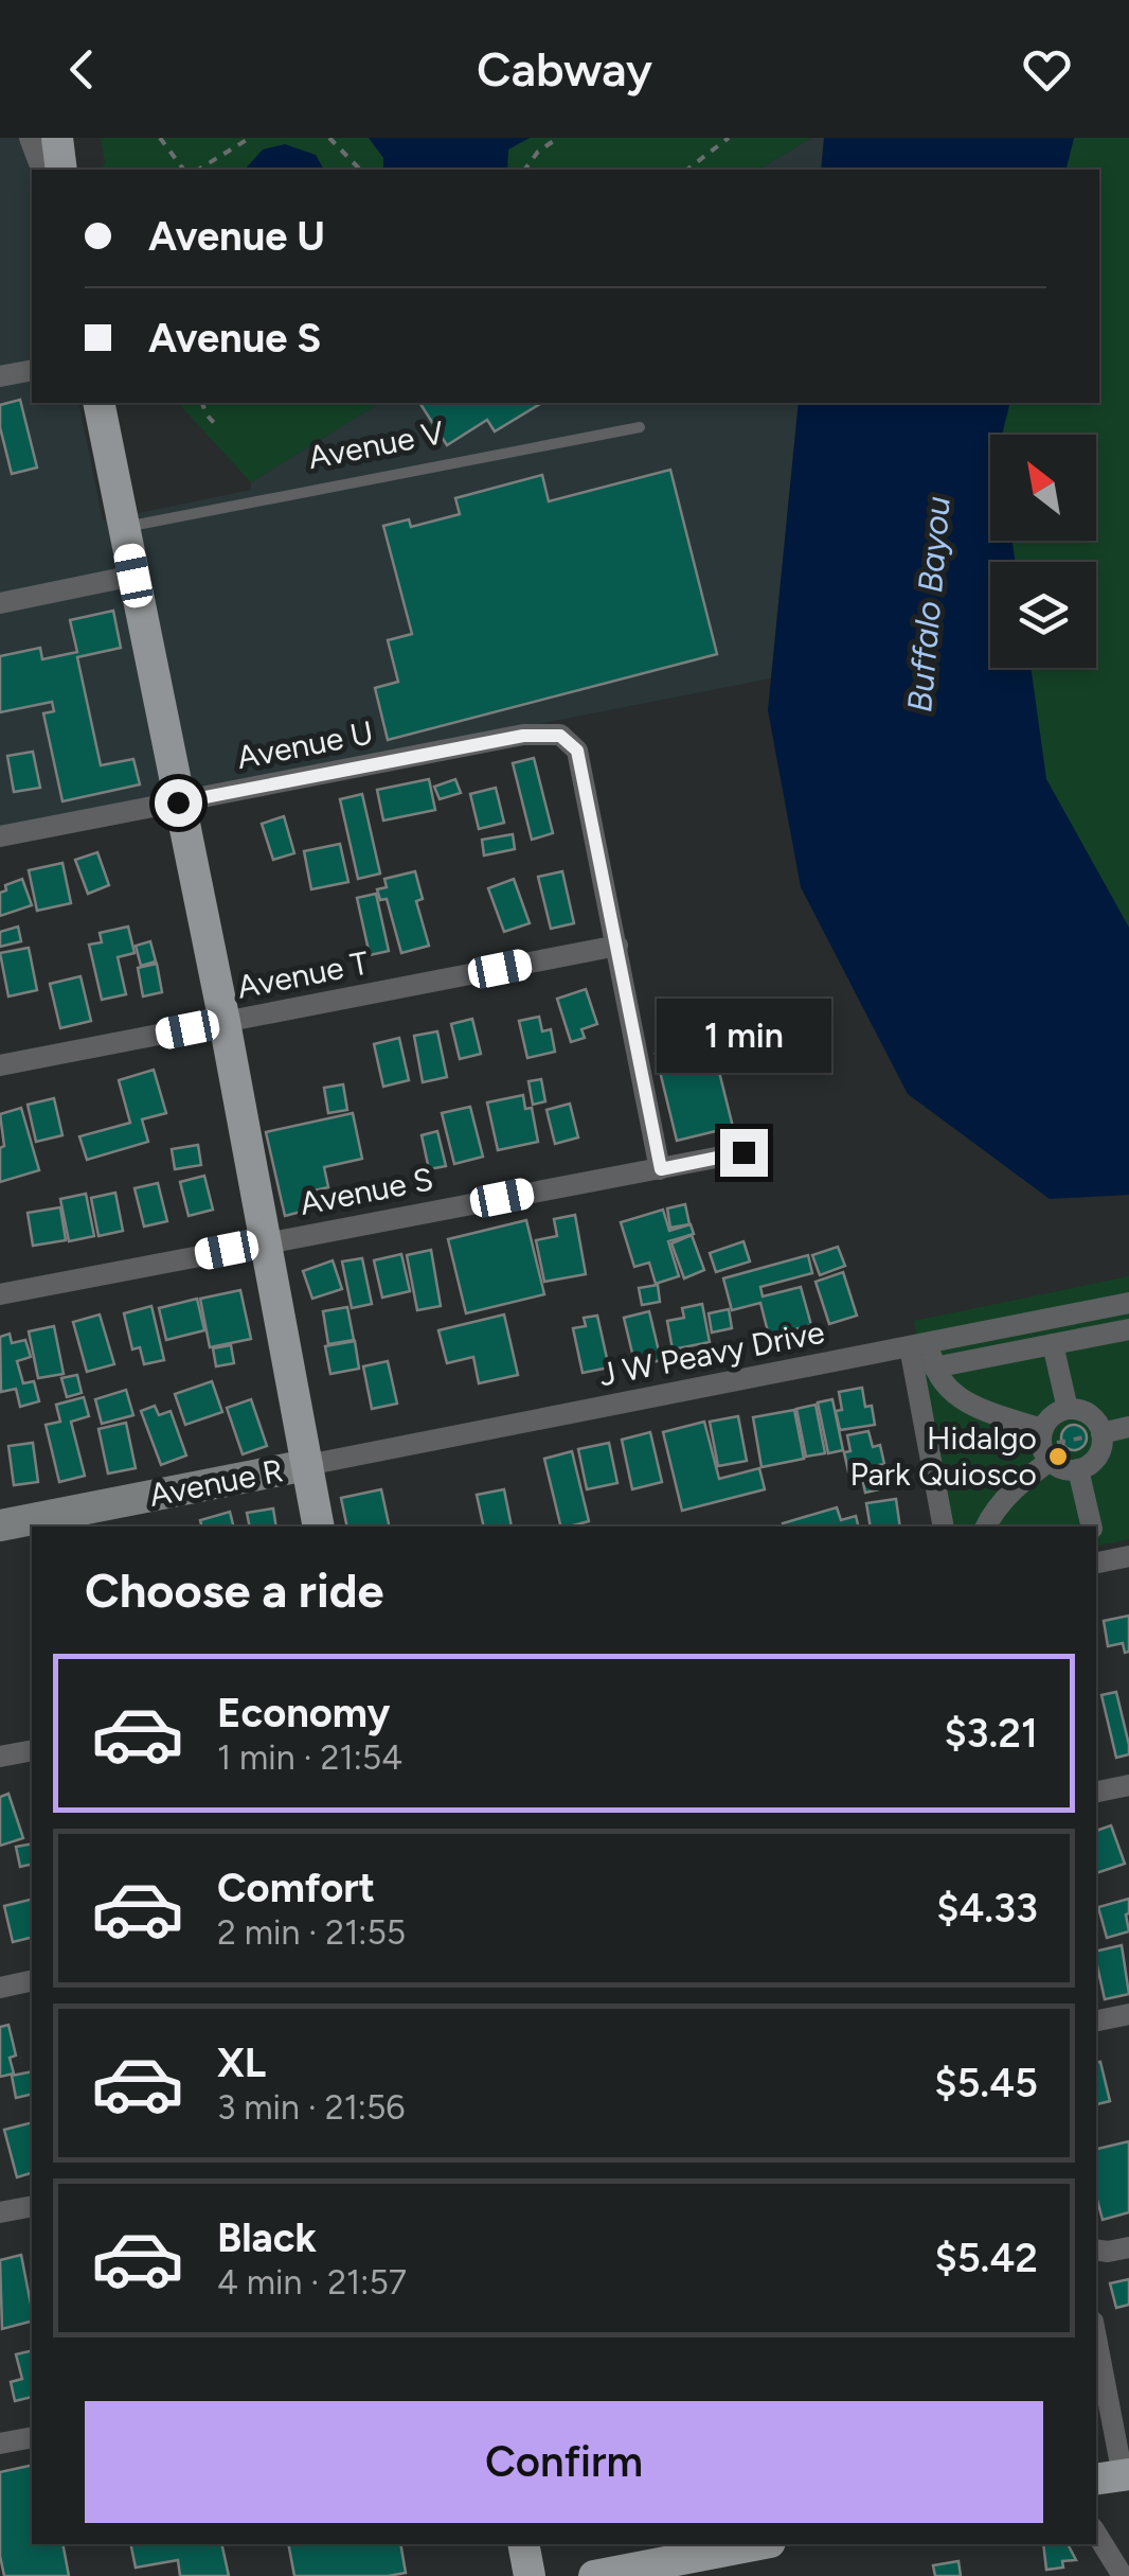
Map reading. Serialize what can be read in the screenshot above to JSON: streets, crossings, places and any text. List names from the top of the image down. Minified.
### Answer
{"streets":{"street":["Avenue U","Avenue T","Avenue S","J W Peavy Drive","Avenue R"],"lane":["Avenue V"]},"crossings":[["Avenue U","Avenue T"],["J W Peavy Drive","Avenue R"]],"water":["Buffalo Bayou"],"places":["Hidalgo Park Quiosco"],"north":"top left","page":{"header":"Cabway","banner":["Avenue U","Avenue S"],"bubble":"1 min","heading":"Choose a ride","list":[{"name":"Economy","note":"1 min · 21:54","value":"$3.21"},{"name":"Comfort","note":"2 min · 21:55","value":"$4.33"},{"name":"XL","note":"3 min · 21:56","value":"$5.45"},{"name":"Black","note":"4 min · 21:57","value":"$5.42"}],"buttons":"Confirm"}}
